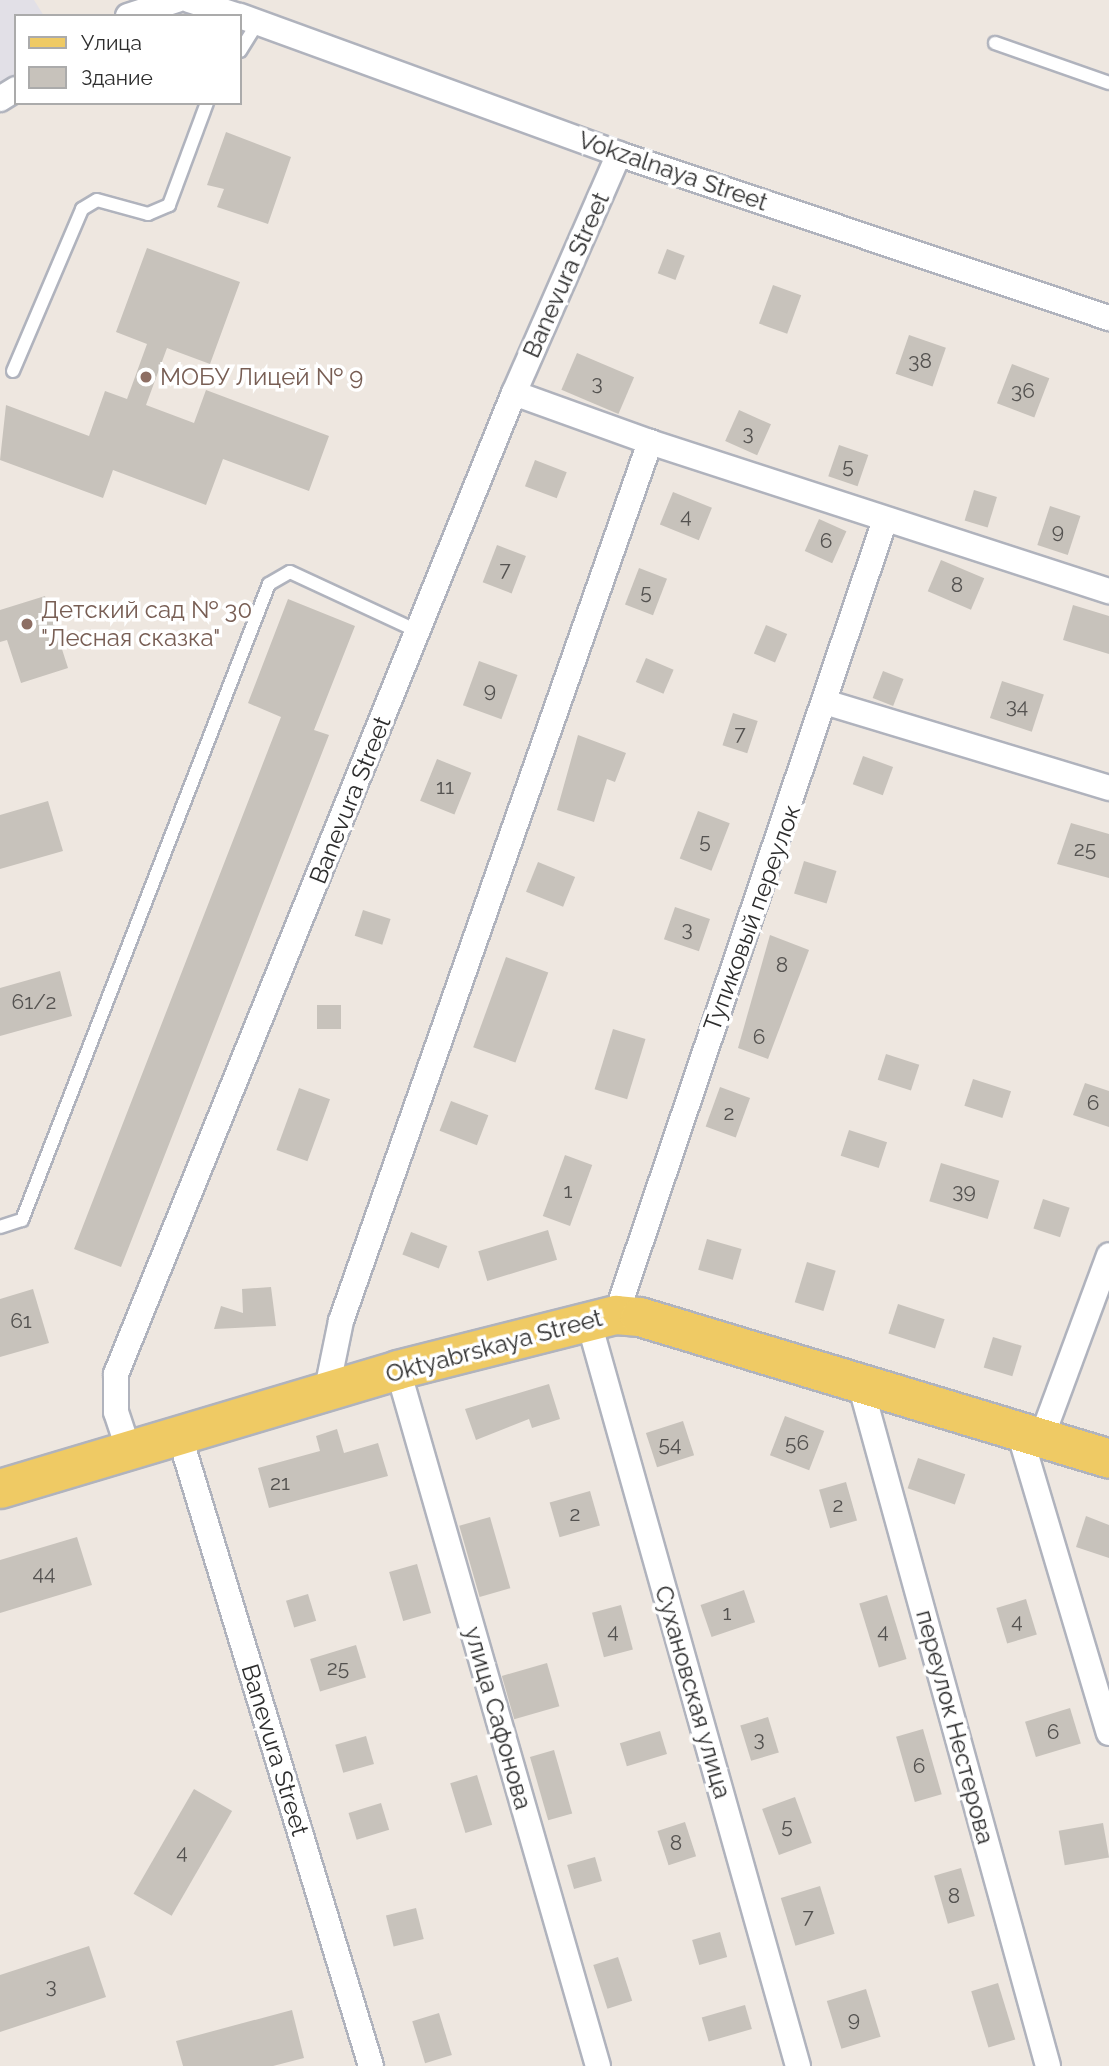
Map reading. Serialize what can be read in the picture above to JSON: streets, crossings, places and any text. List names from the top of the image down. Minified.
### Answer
{"streets":{"main road":["Oktyabrskaya Street"],"street":["Vokzalnaya Street","Banevura Street","Тупиковый переулок","Сухановская улица","улица Сафонова","переулок Нестерова"]},"crossings":[["Vokzalnaya Street","Banevura Street"],["Banevura Street","Oktyabrskaya Street"],["Тупиковый переулок","Oktyabrskaya Street"],["Тупиковый переулок","Сухановская улица"],["Oktyabrskaya Street","Сухановская улица"],["Oktyabrskaya Street","улица Сафонова"],["Oktyabrskaya Street","переулок Нестерова"]],"places":["МОБУ Лицей № 9","Детский сад № 30 \"Лесная сказка\""],"house_numbers":["38","3","36","3","5","4","9","6","7","8","5","9","34","7","11","5","25","3","8","61/2","6","6","2","1","39","61","56","54","21","2","2","44","1","4","4","4","25","6","3","6","5","8","4","8","7","3","9"],"legend":["Улица","Здание"]}
